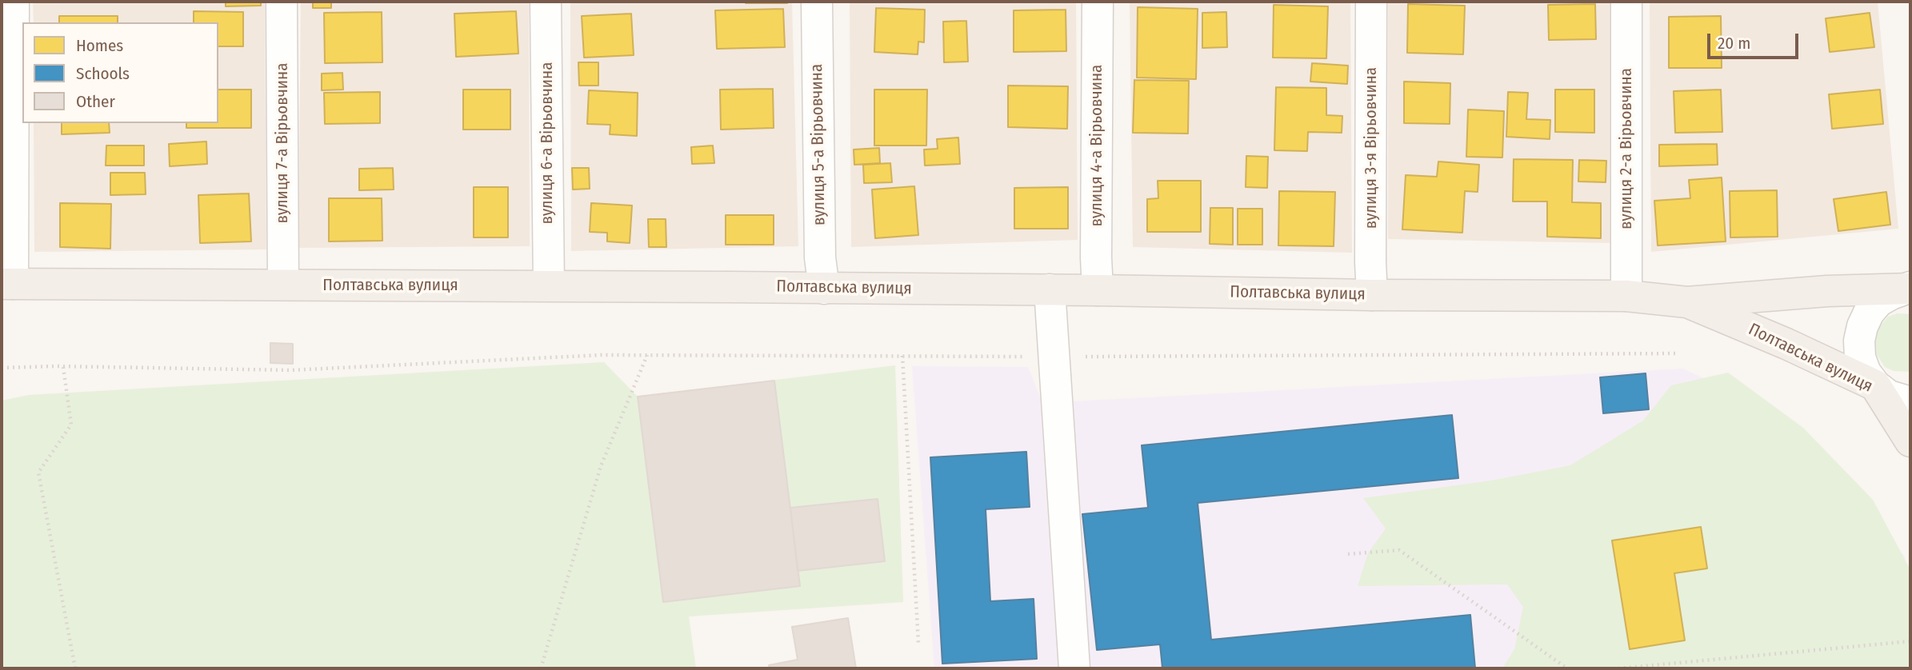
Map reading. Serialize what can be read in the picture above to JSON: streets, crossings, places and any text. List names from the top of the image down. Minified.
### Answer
{"streets":{"main road":["Полтавська вулиця"],"street":["вулиця 7-а Вірьовчина","вулиця 6-а Вірьовчина","вулиця 5-а Вірьовчина","вулиця 4-а Вірьовчинa","вулиця 3-я Вірьовчина","вулиця 2-а Вірьовчина"]},"crossings":[["вулиця 7-а Вірьовчина","Полтавська вулиця"],["вулиця 6-а Вірьовчина","Полтавська вулиця"],["вулиця 5-а Вірьовчина","Полтавська вулиця"],["вулиця 4-а Вірьовчинa","Полтавська вулиця"],["вулиця 3-я Вірьовчина","Полтавська вулиця"],["вулиця 2-а Вірьовчина","Полтавська вулиця"]],"legend":["Homes","Schools","Other"],"scale_bar":"20 m"}
